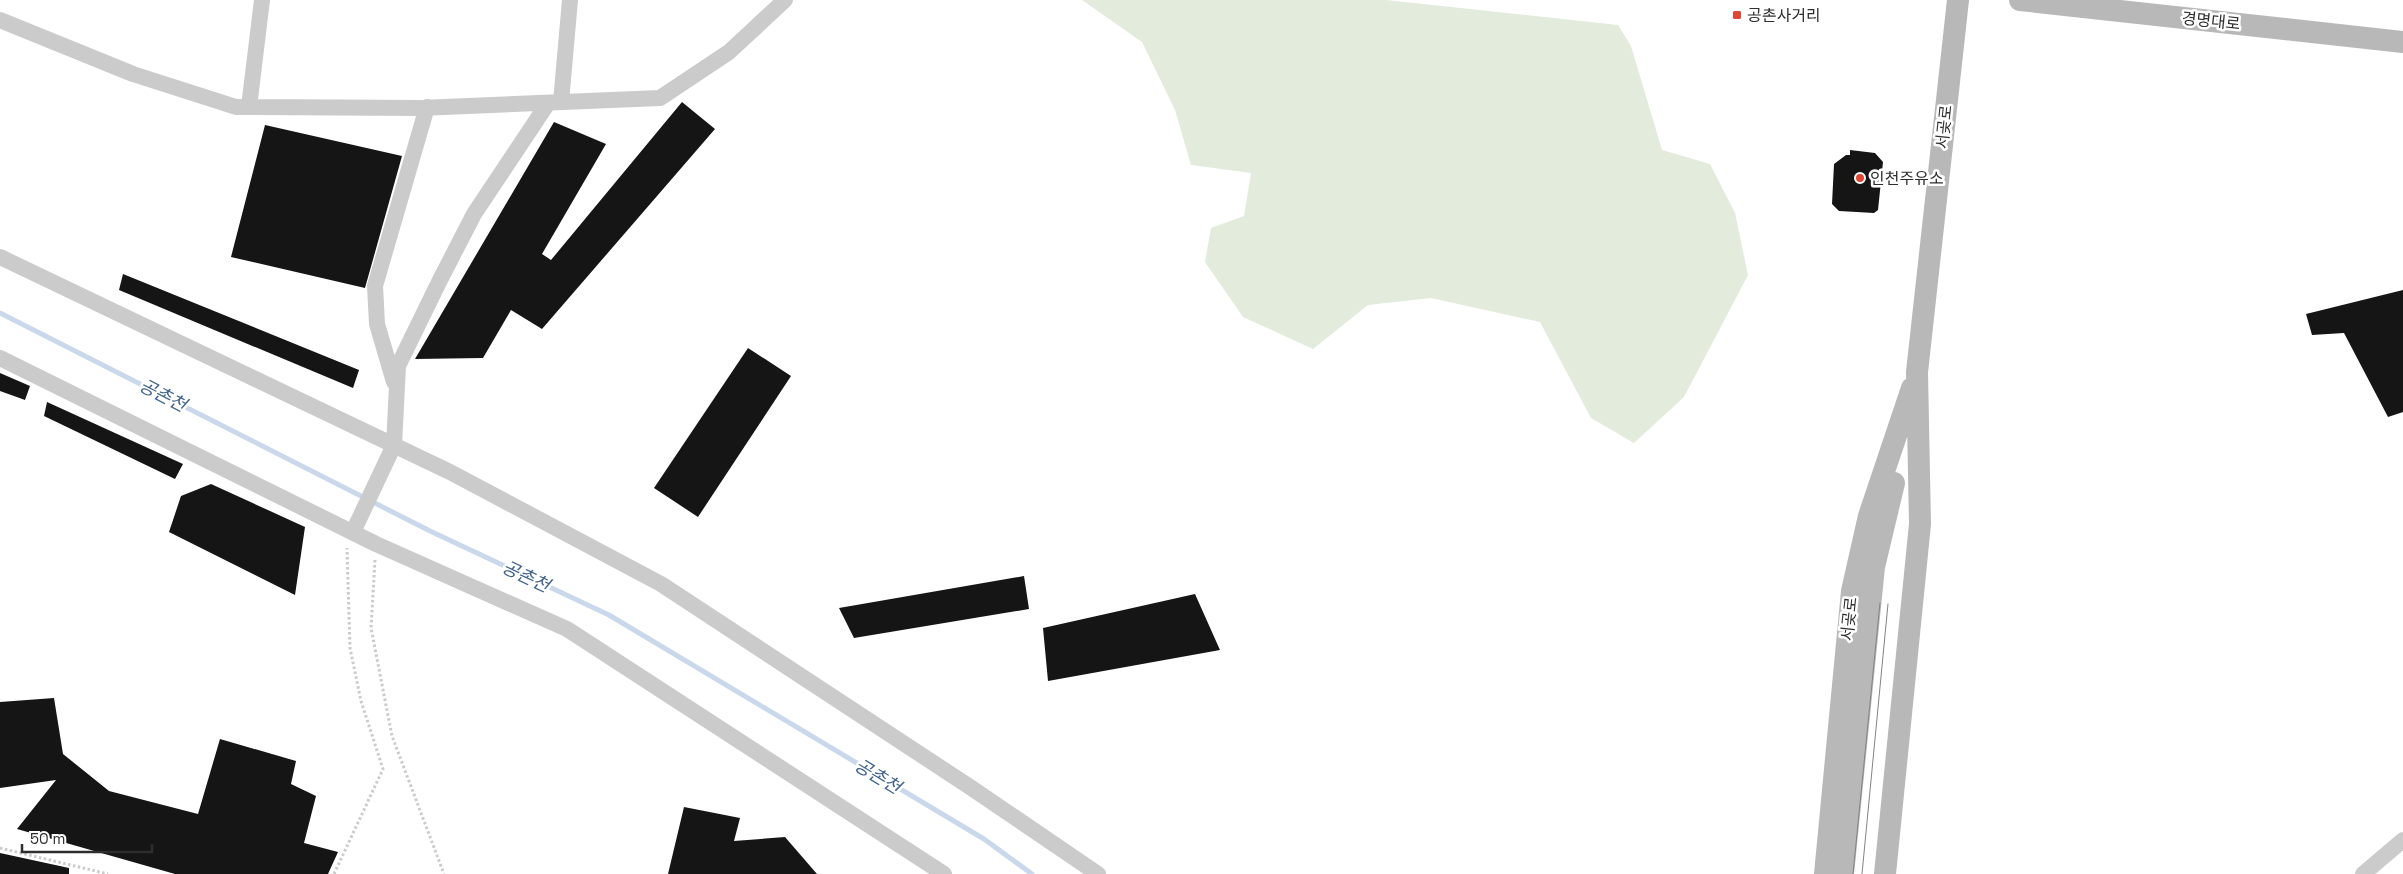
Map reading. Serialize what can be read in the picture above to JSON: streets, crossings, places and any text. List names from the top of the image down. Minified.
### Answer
{"streets":{"main road":["경명대로","서곶로"]},"water":["공촌천"],"places":{"transit":["공촌사거리"],"other":["인천주유소"]},"scale_bar":"50 m"}
